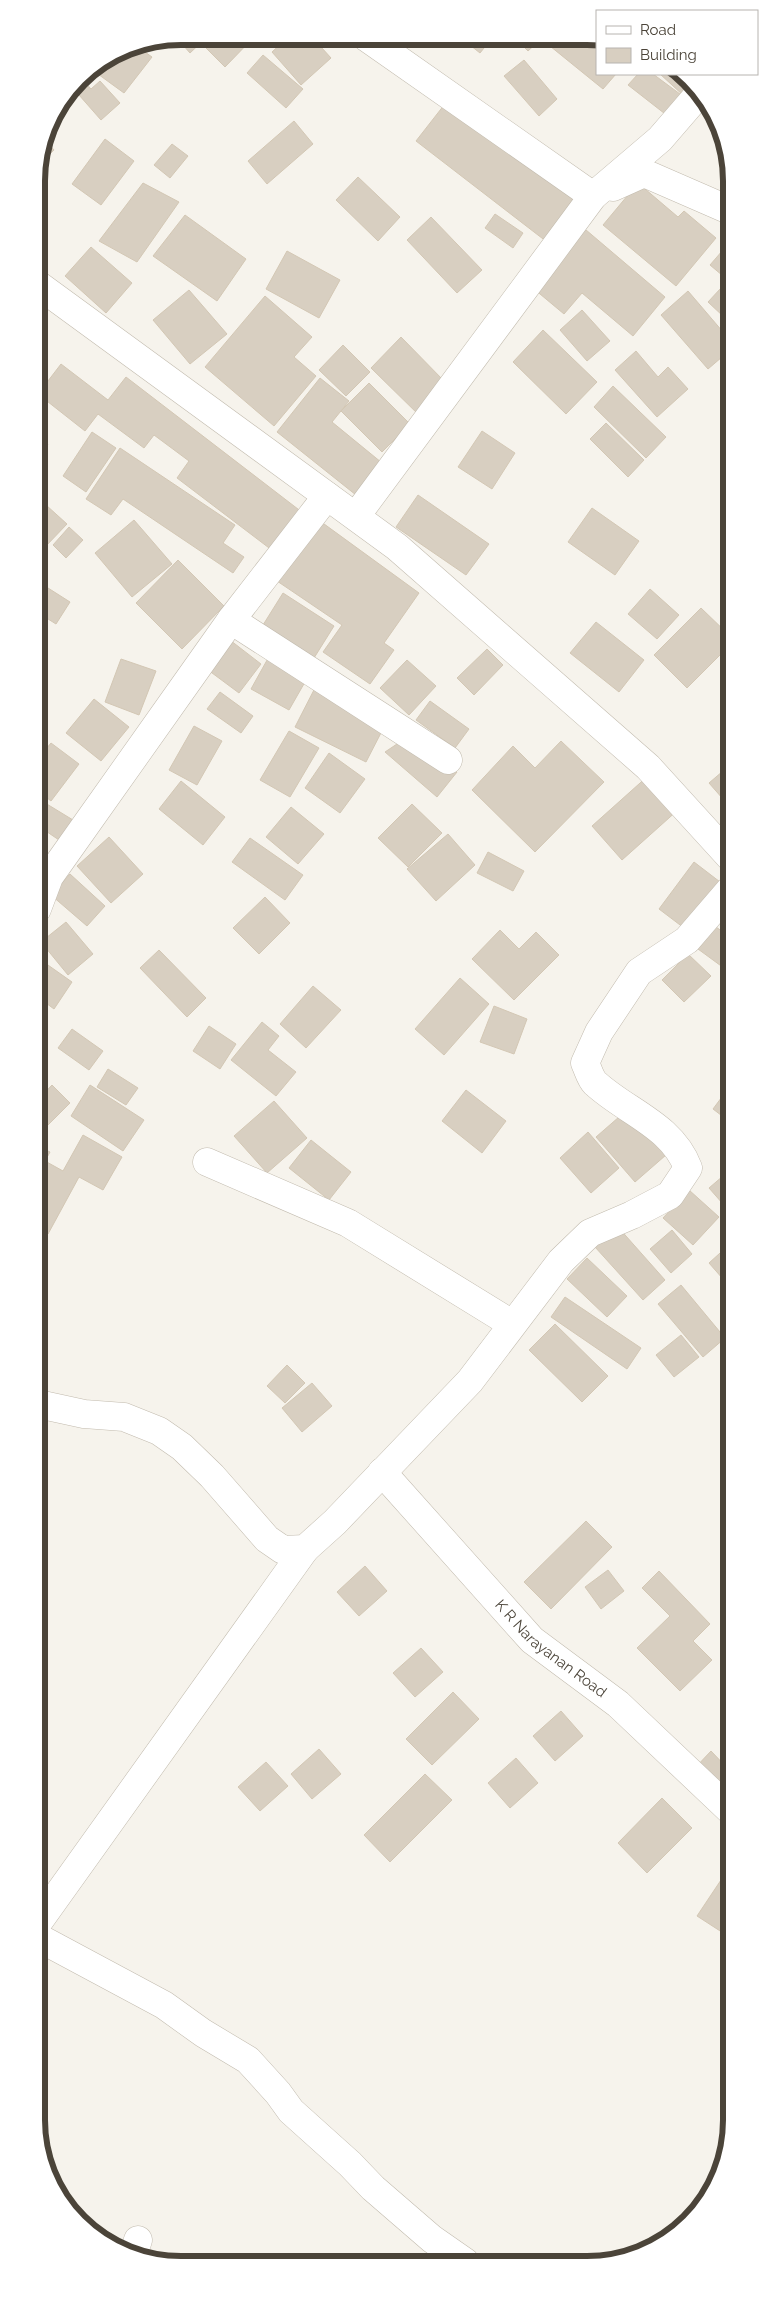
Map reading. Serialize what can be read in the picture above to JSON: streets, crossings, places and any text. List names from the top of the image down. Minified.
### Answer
{"streets":{"street":["K R Narayanan Road"]},"legend":["Road","Building"]}
